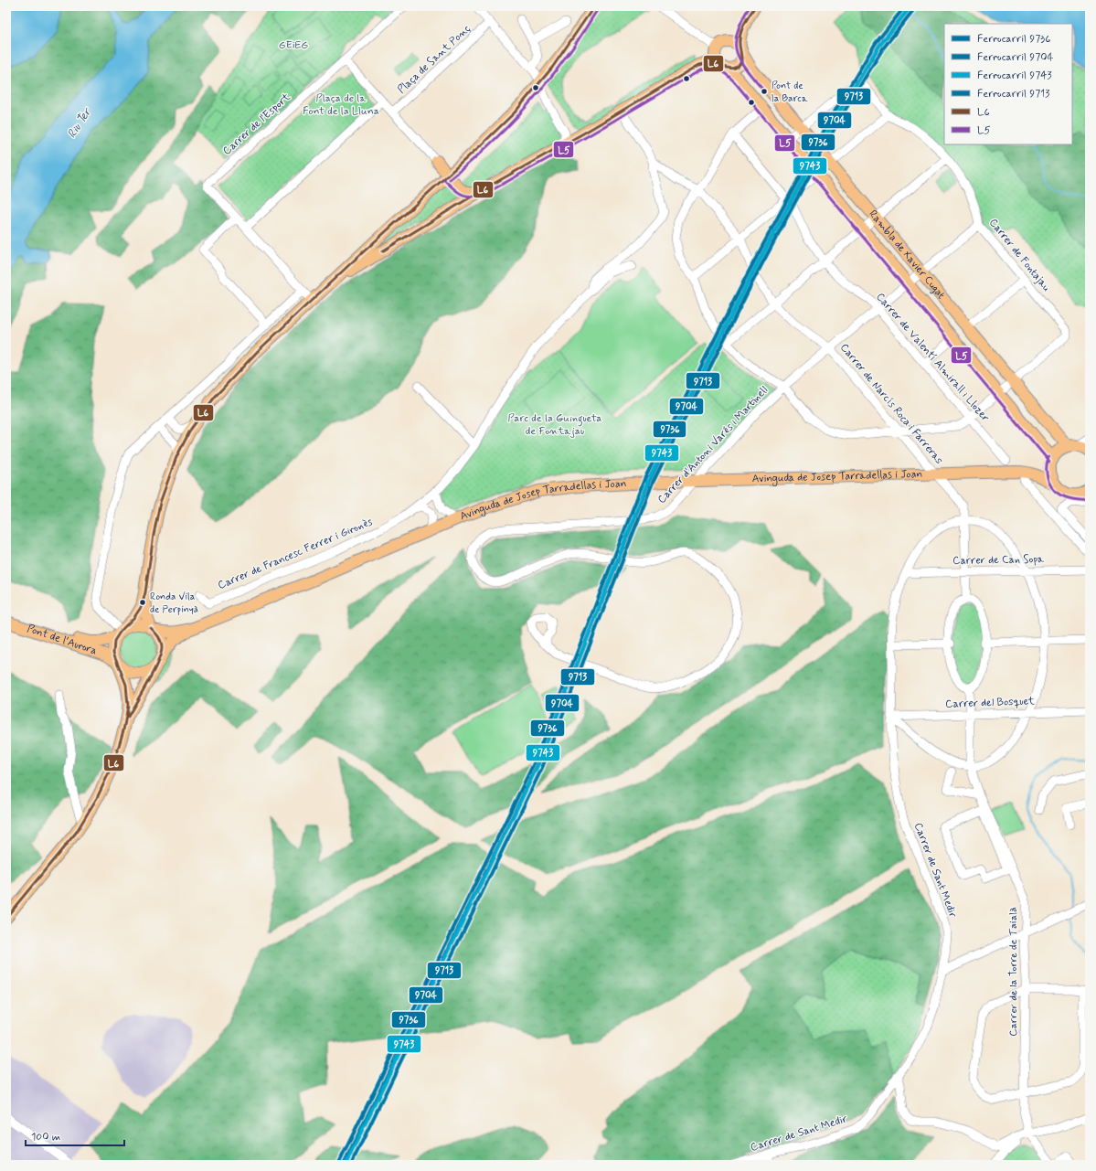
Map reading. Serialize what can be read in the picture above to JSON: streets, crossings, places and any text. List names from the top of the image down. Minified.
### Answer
{"streets":{"main road":["Rambla de Xavier Cugat","Avinguda de Josep Tarradellas i Joan","Pont de l'Aurora"],"street":["Plaça de Sant Ponç","Carrer de l'Esport","Carrer de Fontajau","Carrer de Valentí Almirall i Llozer","Carrer de Narcís Roca i Farreras","Carrer d'Antoni Varés i Martinell","Carrer de Francesc Ferrer i Gironès","Carrer de Can Sopa","Carrer del Bosquet","Carrer de Sant Medir","Carrer de la Torre de Taialà"]},"crossings":[["Rambla de Xavier Cugat","Carrer de Fontajau"],["Rambla de Xavier Cugat","Carrer d'Antoni Varés i Martinell"],["Rambla de Xavier Cugat","Avinguda de Josep Tarradellas i Joan"],["Carrer de Fontajau","Carrer d'Antoni Varés i Martinell"],["Carrer de Valentí Almirall i Llozer","Carrer d'Antoni Varés i Martinell"],["Carrer de Narcís Roca i Farreras","Carrer d'Antoni Varés i Martinell"],["Carrer de Narcís Roca i Farreras","Avinguda de Josep Tarradellas i Joan"],["Carrer de Narcís Roca i Farreras","Carrer de Sant Medir"],["Carrer d'Antoni Varés i Martinell","Avinguda de Josep Tarradellas i Joan"],["Avinguda de Josep Tarradellas i Joan","Pont de l'Aurora"],["Carrer de Can Sopa","Carrer de Sant Medir"],["Carrer del Bosquet","Carrer de Sant Medir"],["Carrer del Bosquet","Carrer de la Torre de Taialà"]],"water":["Riu Ter"],"parks":["GEiEG","Plaça de la Font de la Lluna","Parc de la Guingueta de Fontajau"],"places":["Pont de la Barca","Ronda Vila de Perpinyà"],"lines":["rail line 9736","rail line 9743","transit line L6","transit line L5","rail line 9704","rail line 9713"],"legend":["Ferrocarril 9736","Ferrocarril 9704","Ferrocarril 9743","Ferrocarril 9713","L6","L5"],"scale_bar":"100 m"}
